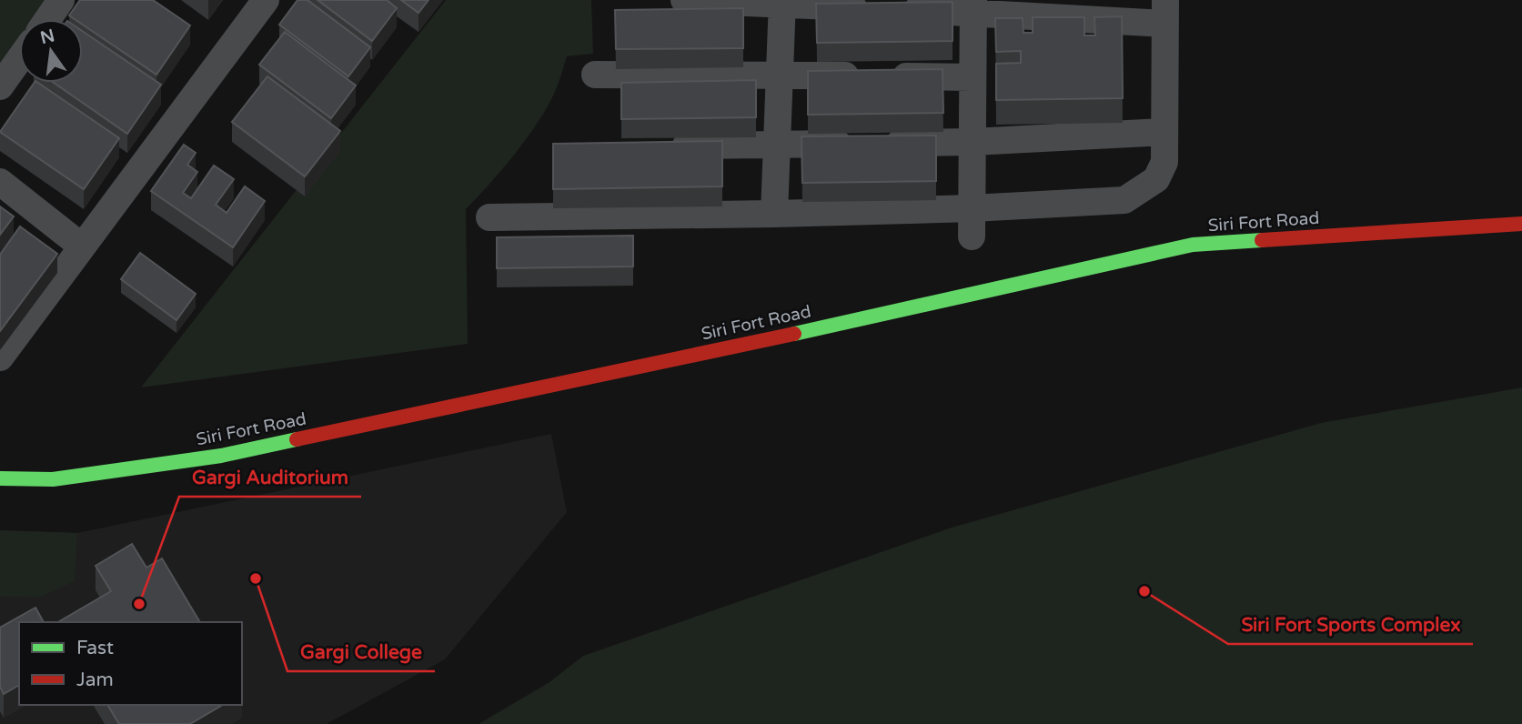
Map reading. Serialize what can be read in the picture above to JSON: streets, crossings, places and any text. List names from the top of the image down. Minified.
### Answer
{"streets":{"street":["Siri Fort Road"]},"places":["Gargi College","Siri Fort Sports Complex","Gargi Auditorium"],"legend":["Fast","Jam"],"north":"top"}
